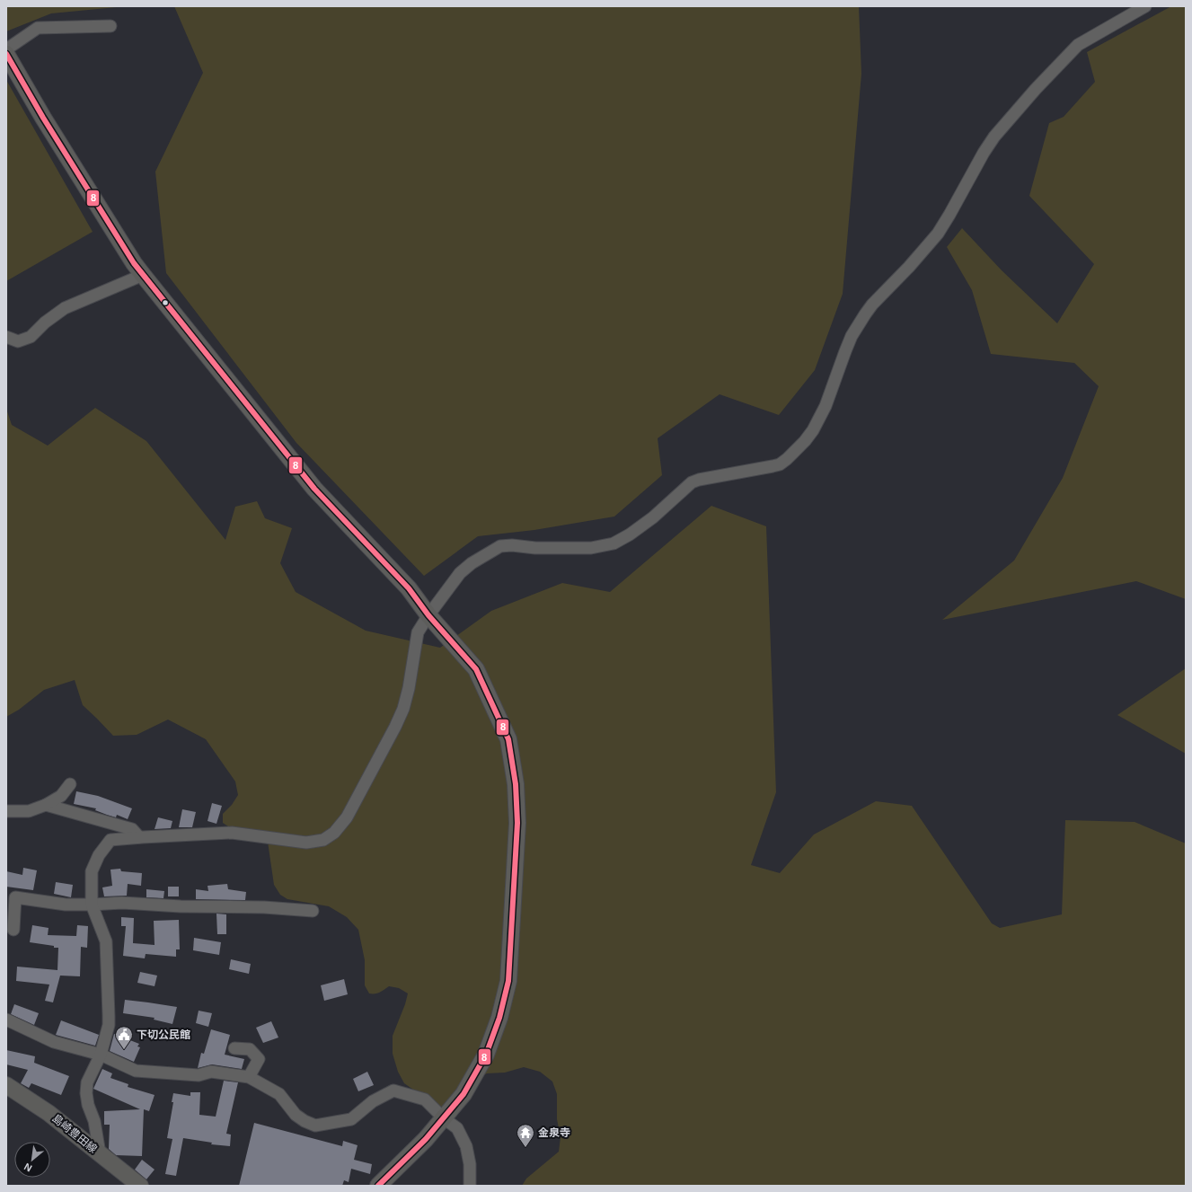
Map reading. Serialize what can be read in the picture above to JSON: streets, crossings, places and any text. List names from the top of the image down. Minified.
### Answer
{"streets":{"street":["島崎豊田線"]},"places":{"public building":["下切公民館"],"temple":["金泉寺"]},"lines":["transit line 8"],"north":"bottom left"}
